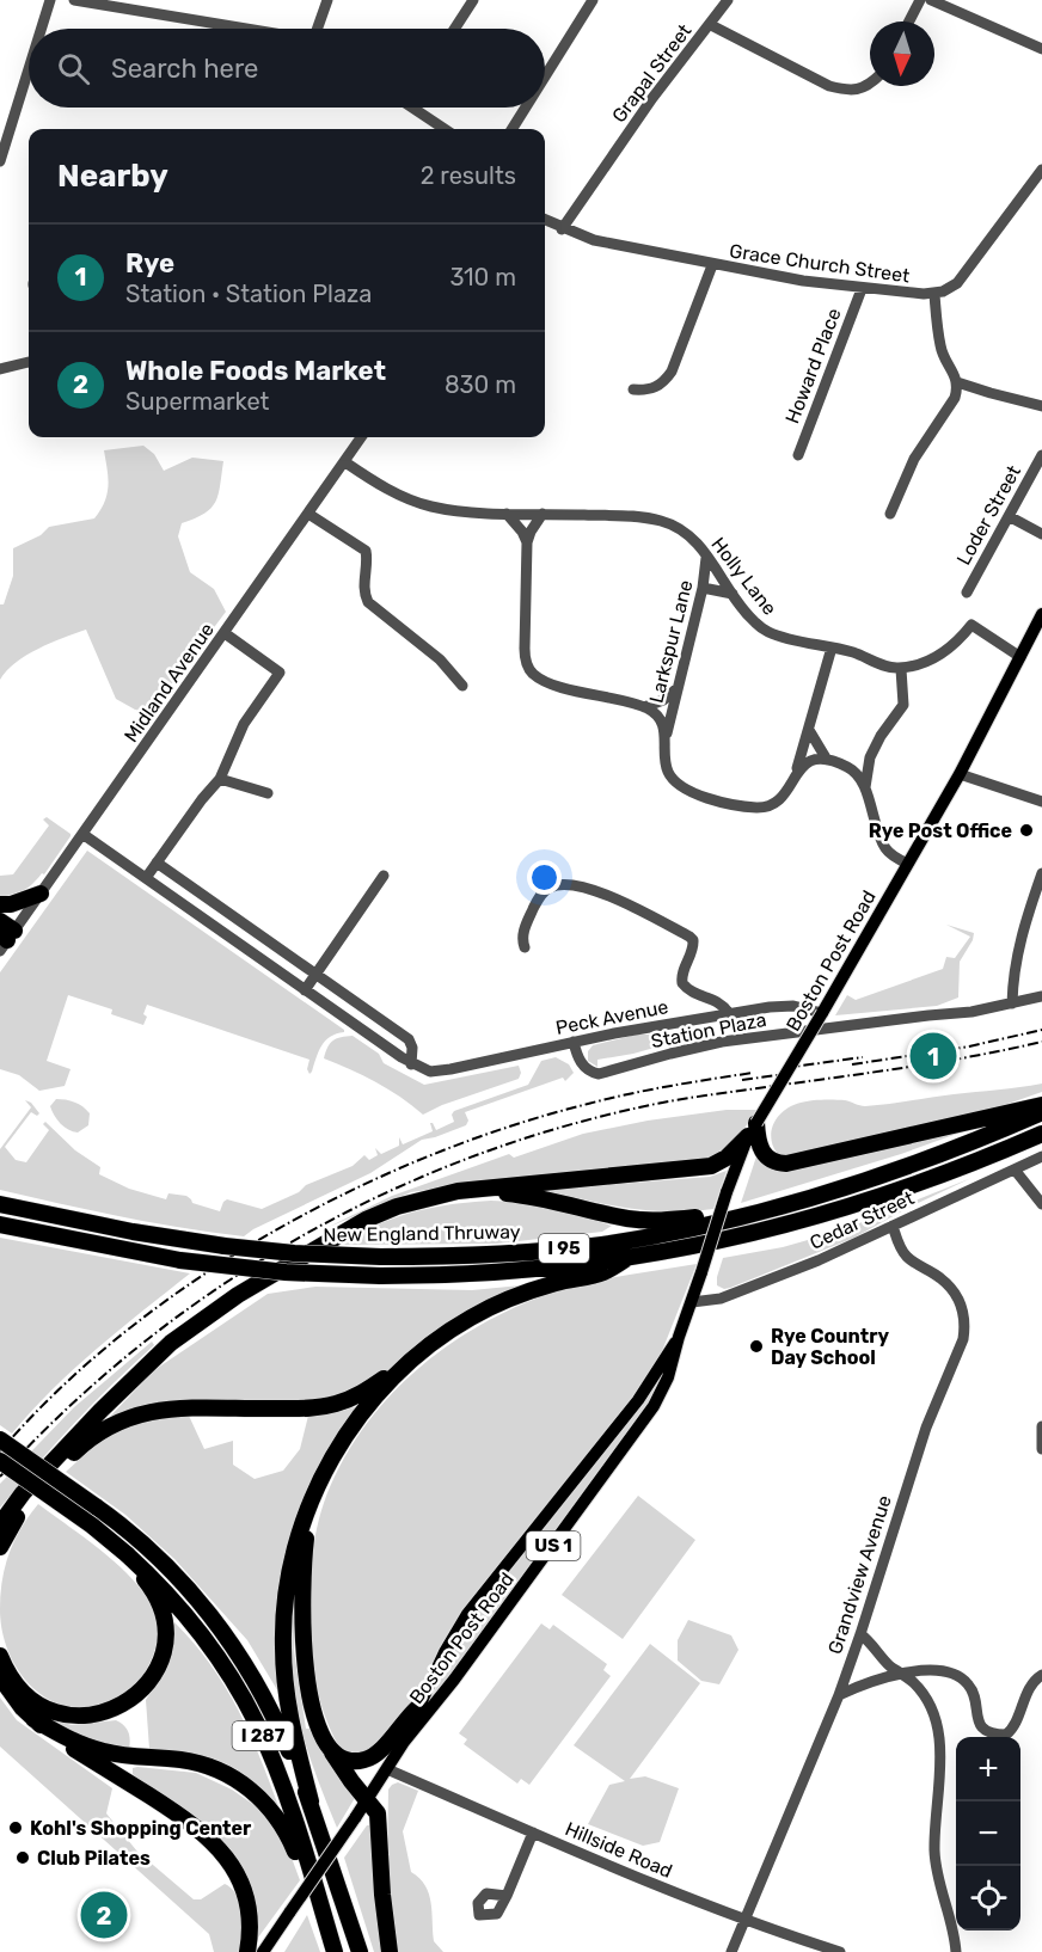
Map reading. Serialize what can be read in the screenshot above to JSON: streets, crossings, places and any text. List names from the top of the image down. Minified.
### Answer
{"streets":{"highway":["New England Thruway","I 95","I 287"],"main road":["Boston Post Road","US 1"],"street":["Grapal Street","Grace Church Street","Howard Place","Loder Street","Holly Lane","Larkspur Lane","Midland Avenue","Peck Avenue","Station Plaza","Cedar Street","Grandview Avenue","Hillside Road"]},"crossings":[["Grapal Street","Grace Church Street"],["Grace Church Street","Howard Place"],["Holly Lane","Larkspur Lane"],["Holly Lane","Midland Avenue"],["Midland Avenue","Peck Avenue"],["Boston Post Road","Peck Avenue"],["Boston Post Road","Cedar Street"],["Boston Post Road","Hillside Road"],["Peck Avenue","Station Plaza"],["Cedar Street","Grandview Avenue"],["Grandview Avenue","Hillside Road"]],"places":["Rye Post Office","Rye Country Day School","Kohl's Shopping Center","Club Pilates"],"north":"bottom","page":{"search":"Search here","heading":["Nearby","2 results"],"list":[{"mark":"1","name":"Rye","note":"Station · Station Plaza","value":"310 m"},{"mark":"2","name":"Whole Foods Market","note":"Supermarket","value":"830 m"}],"pins":["1","2"],"map_buttons":["+","−"]}}
